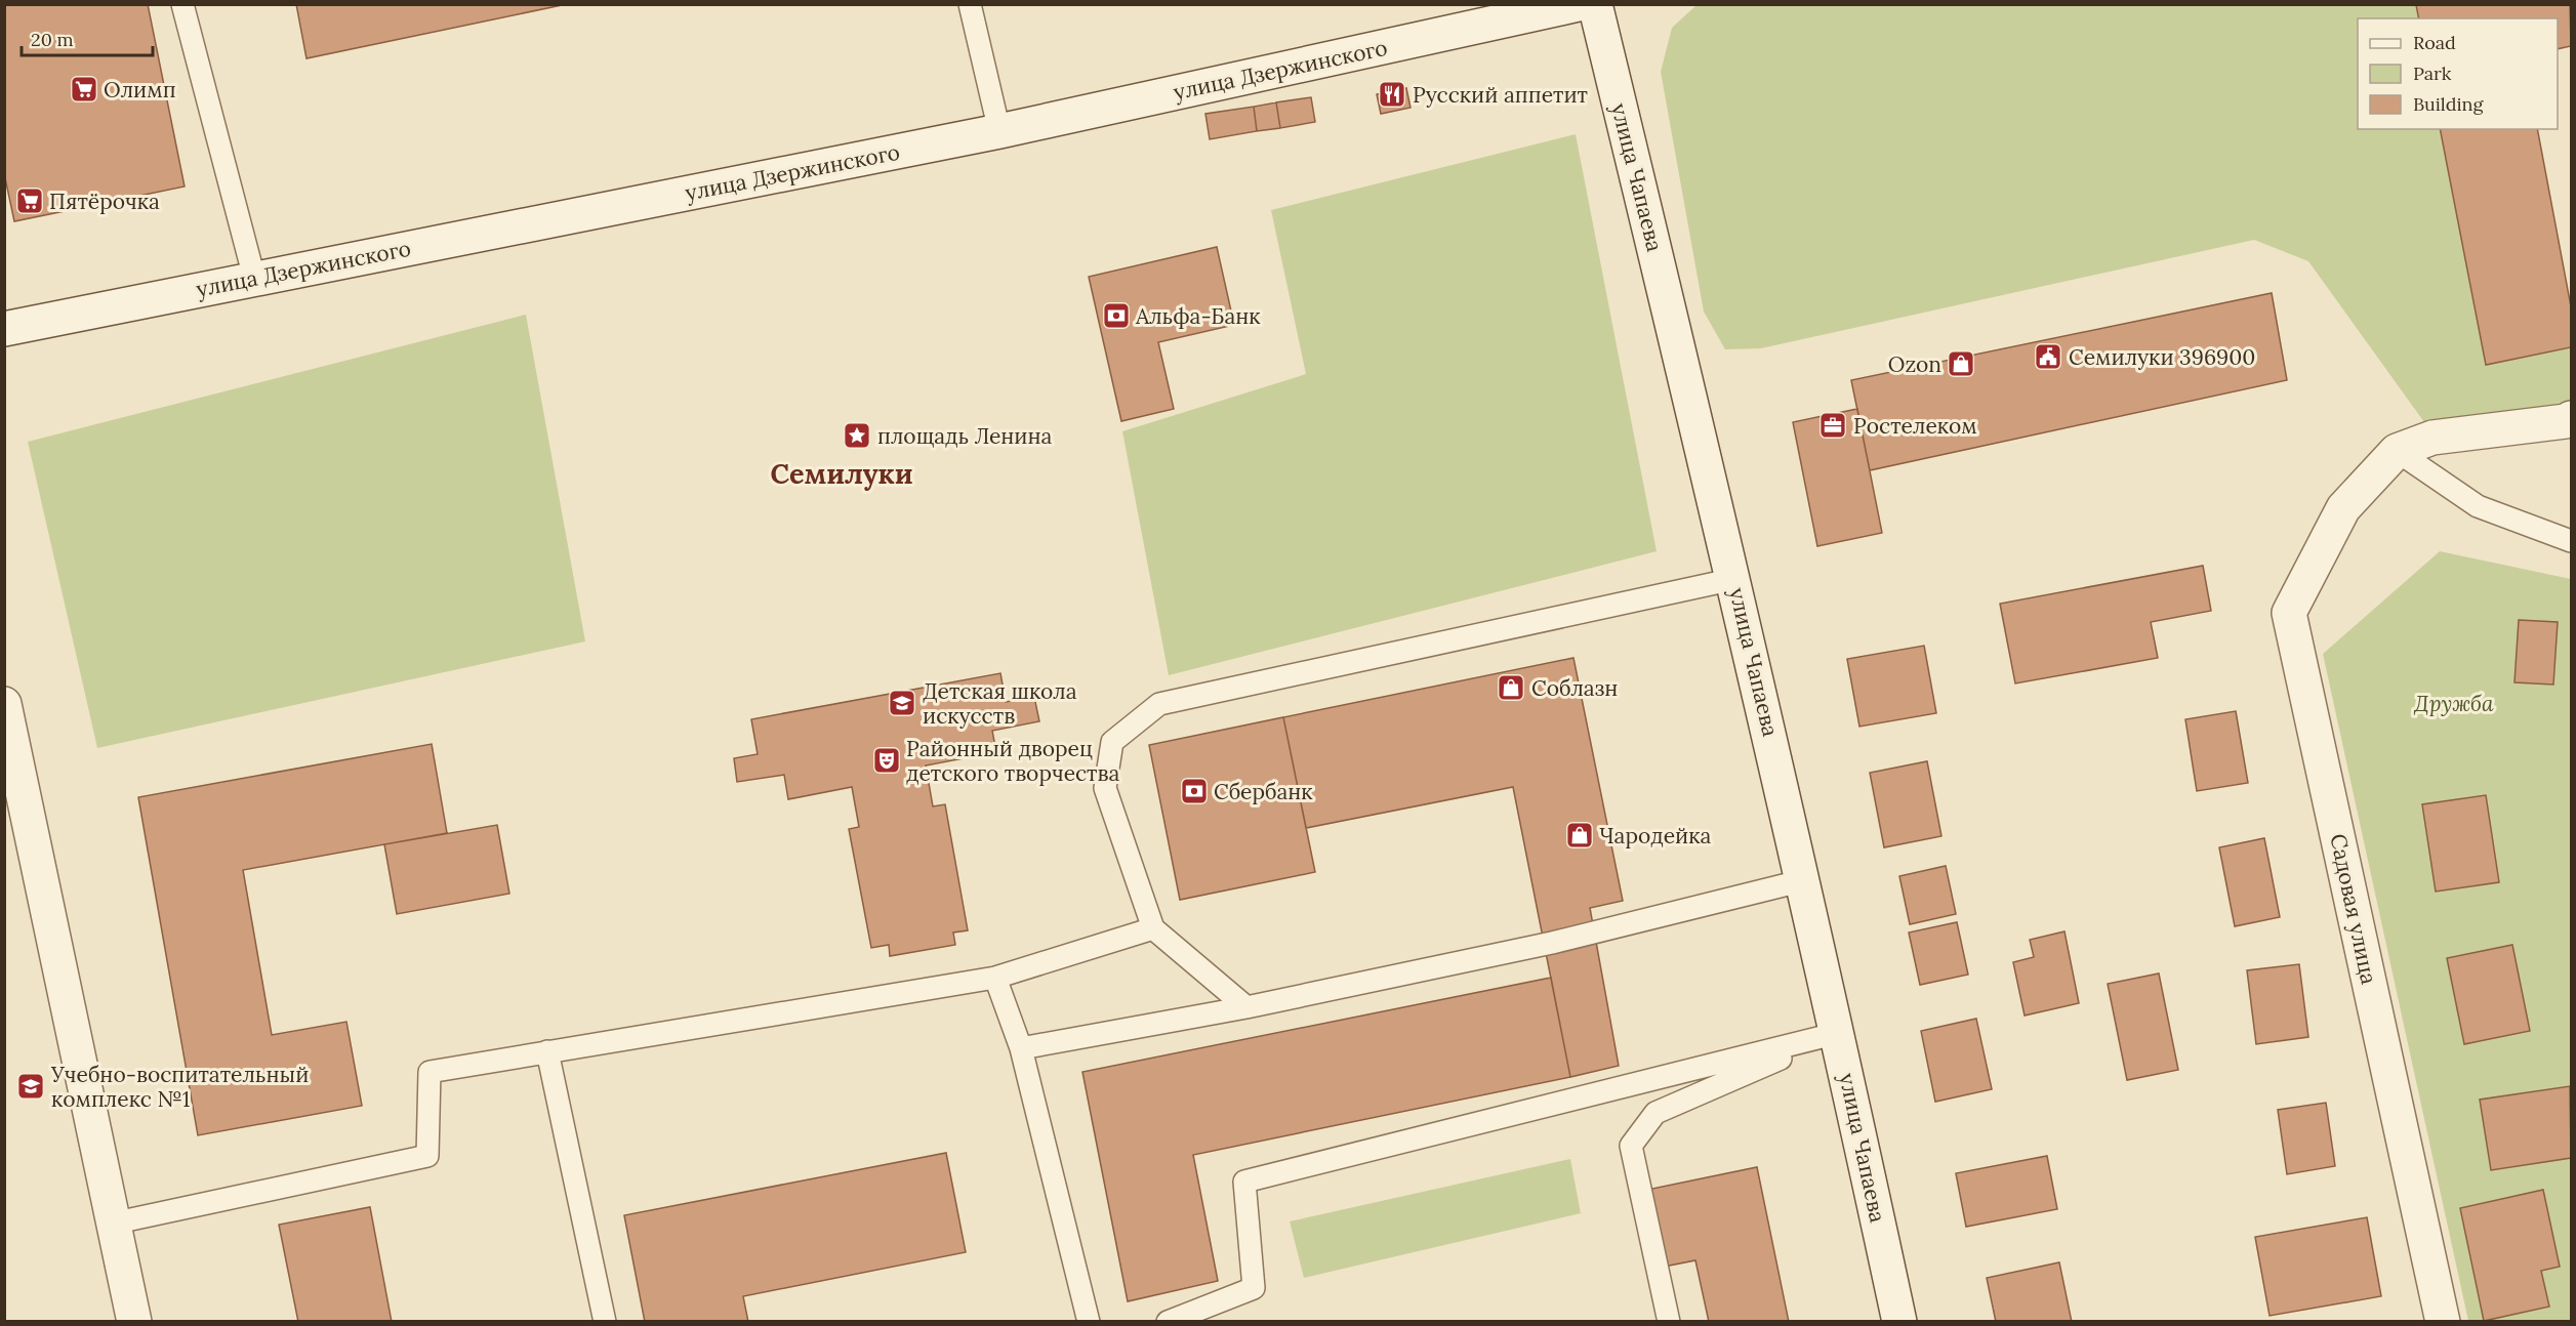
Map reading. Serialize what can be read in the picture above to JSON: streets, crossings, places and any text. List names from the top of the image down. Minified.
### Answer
{"streets":{"street":["улица Дзержинского","улица Чапаева","Садовая улица"]},"districts":["Семилуки"],"parks":["Дружба"],"places":{"supermarket":["Олимп","Пятёрочка"],"restaurant":["Русский аппетит"],"bank":["Альфа-Банк","Сбербанк"],"public building":["Семилуки 396900"],"shop":["Ozon","Соблазн","Чародейка"],"office":["Ростелеком"],"place":["площадь Ленина"],"school or university":["Детская школа искусств","Учебно-воспитательный комплекс №1"],"theatre":["Районный дворец детского творчества"]},"legend":["Road","Park","Building"],"scale_bar":"20 m"}
